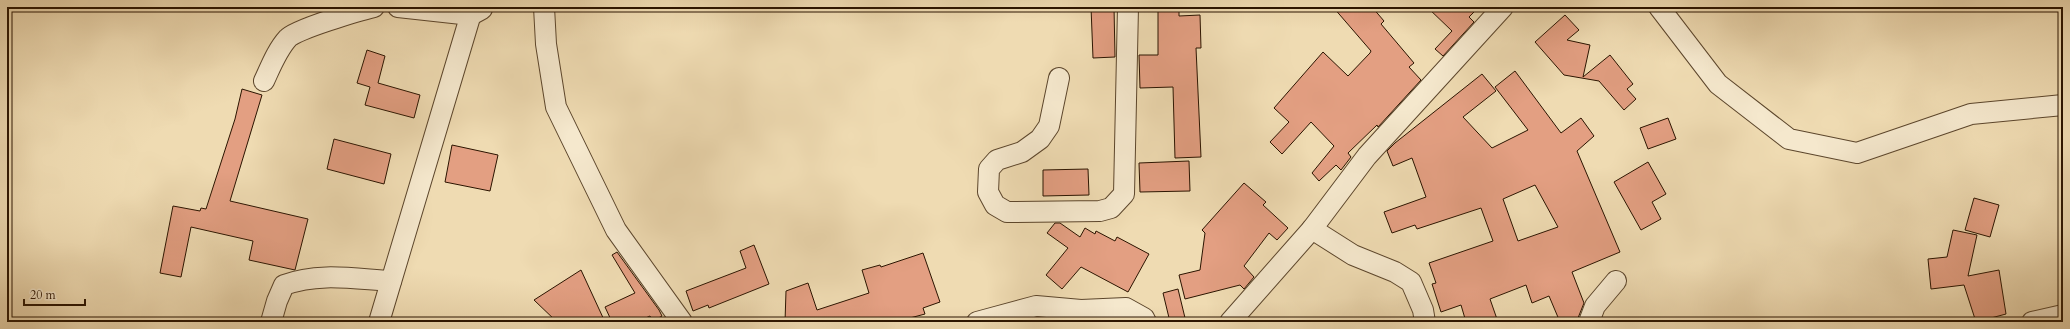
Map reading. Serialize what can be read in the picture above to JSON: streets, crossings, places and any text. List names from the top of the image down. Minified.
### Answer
{"scale_bar":"20 m"}
